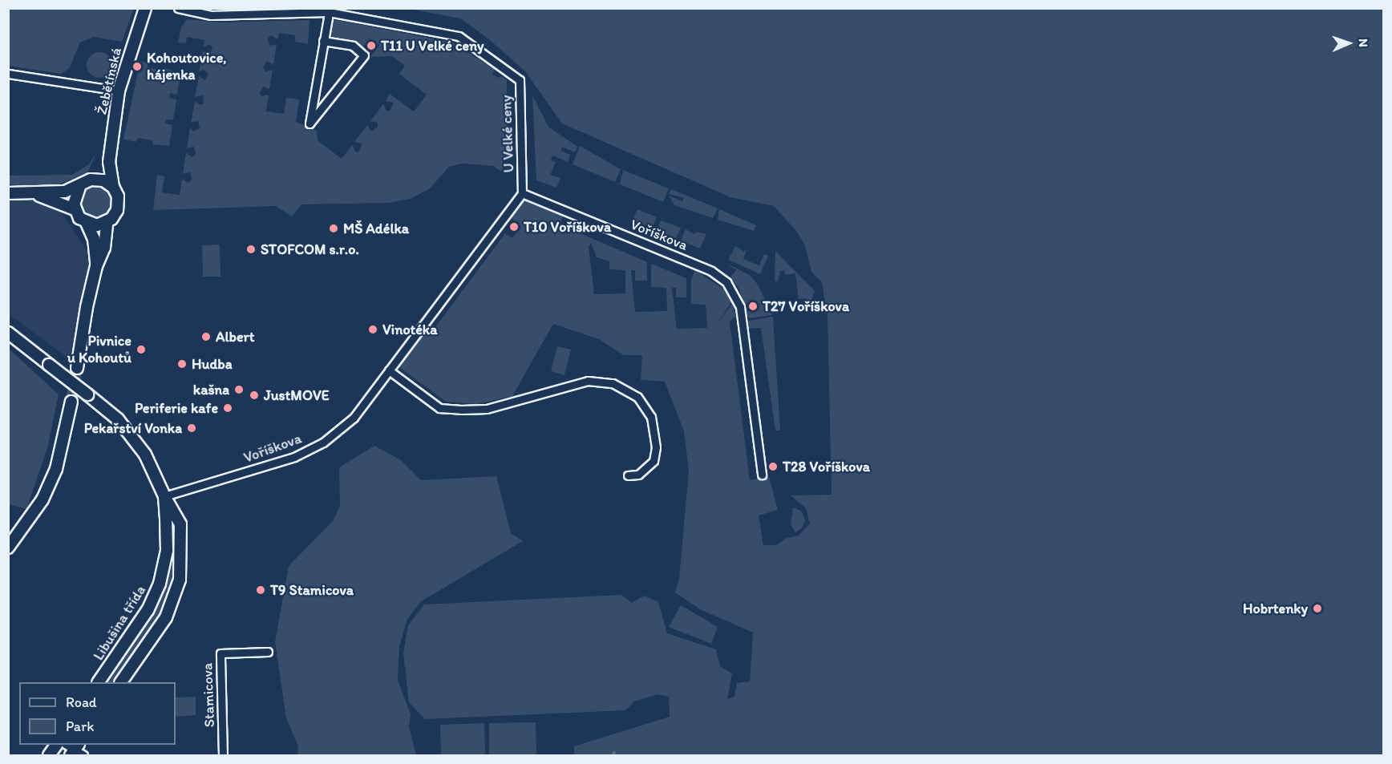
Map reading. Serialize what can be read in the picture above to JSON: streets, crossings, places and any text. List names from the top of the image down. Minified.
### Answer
{"streets":{"street":["Žebětínská","U Velké ceny","Voříškova","Libušina třída","Stamicova"]},"crossings":[["U Velké ceny","Voříškova"],["Voříškova","Libušina třída"]],"places":["T11 U Velké ceny","Kohoutovice, hájenka","T10 Voříškova","MŠ Adélka","STOFCOM s.r.o.","T27 Voříškova","Vinotéka","Albert","Pivnice u Kohoutů","Hudba","kašna","JustMOVE","Periferie kafe","Pekařství Vonka","T28 Voříškova","T9 Stamicova","Hobrtenky"],"legend":["Road","Park"],"north":"right"}
